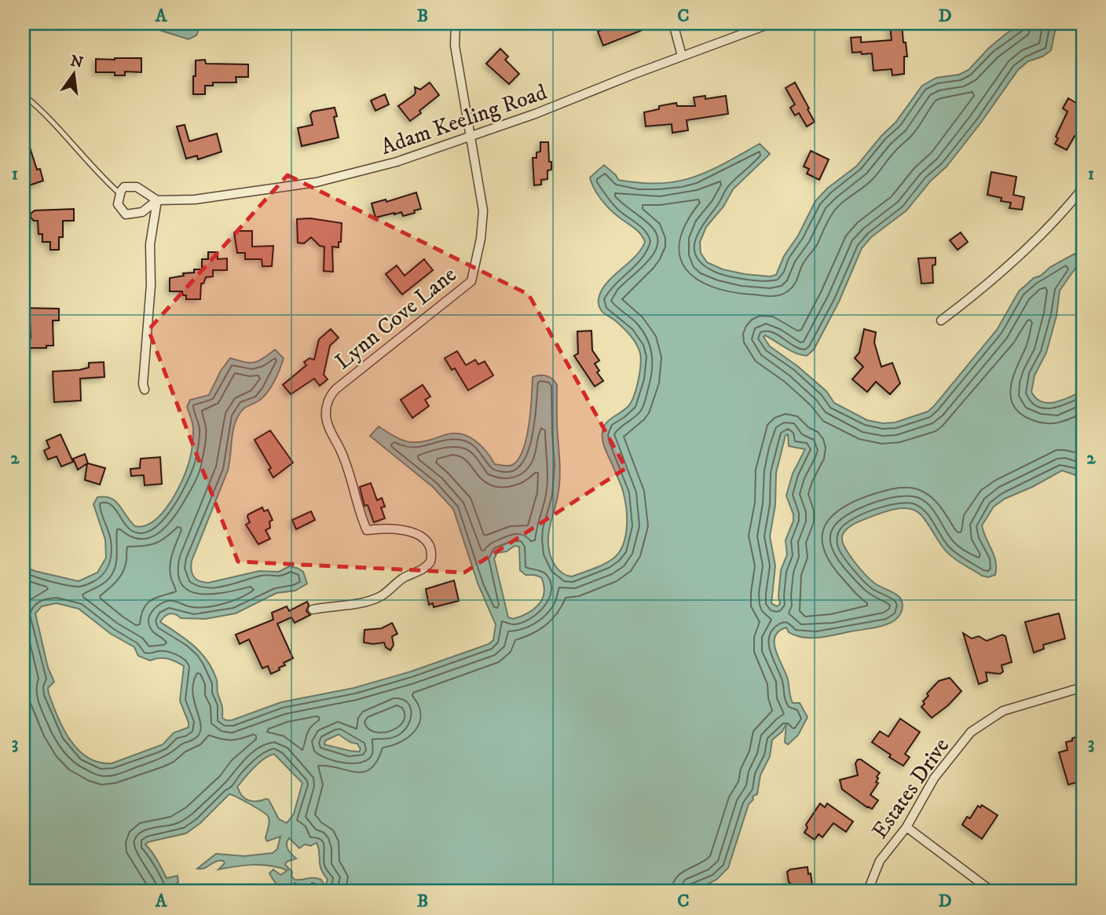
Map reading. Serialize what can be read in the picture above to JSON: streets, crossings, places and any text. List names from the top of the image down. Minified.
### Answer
{"streets":{"street":["Adam Keeling Road","Lynn Cove Lane","Estates Drive"]},"crossings":[["Adam Keeling Road","Lynn Cove Lane"]],"north":"top","grid":{"columns":["A","B","C","D"],"rows":["1","2","3"]}}
